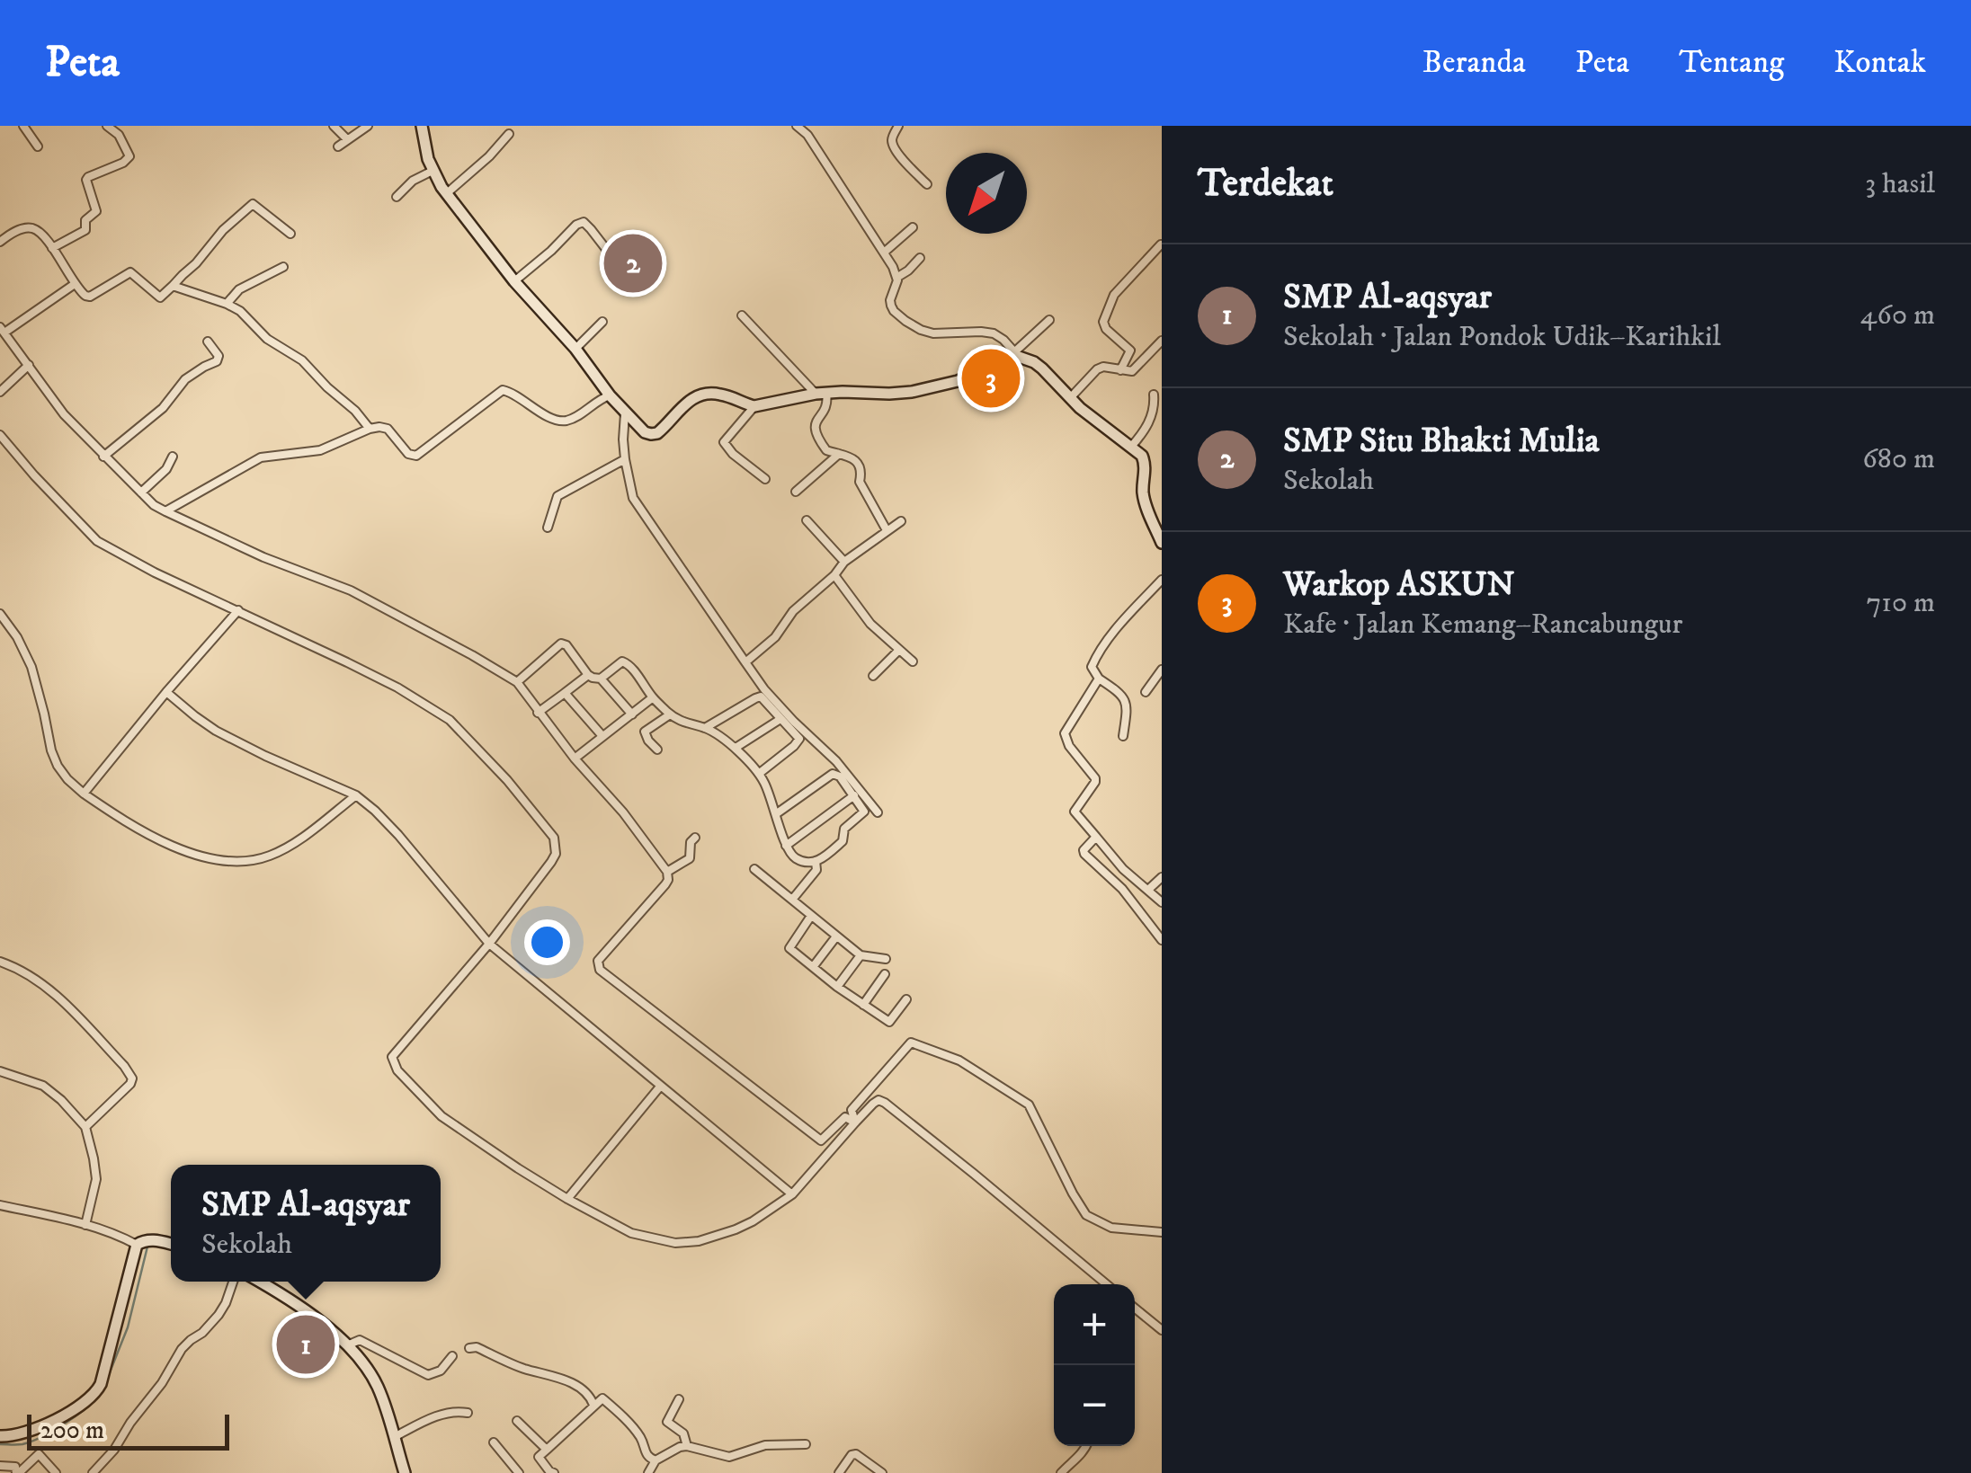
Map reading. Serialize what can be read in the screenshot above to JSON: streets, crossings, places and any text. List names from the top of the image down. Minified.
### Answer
{"scale_bar":"200 m","north":"bottom left","page":{"header":"Peta","nav":["Beranda","Peta","Tentang","Kontak"],"heading":["Terdekat","3 hasil"],"pins":["2","3","1"],"list":[{"mark":"1","name":"SMP Al-aqsyar","note":"Sekolah · Jalan Pondok Udik–Karihkil","value":"460 m"},{"mark":"2","name":"SMP Situ Bhakti Mulia","note":"Sekolah","value":"680 m"},{"mark":"3","name":"Warkop ASKUN","note":"Kafe · Jalan Kemang–Rancabungur","value":"710 m"}],"popup":["SMP Al-aqsyar","Sekolah"],"map_buttons":["+","−"],"scale":"200 m"}}
